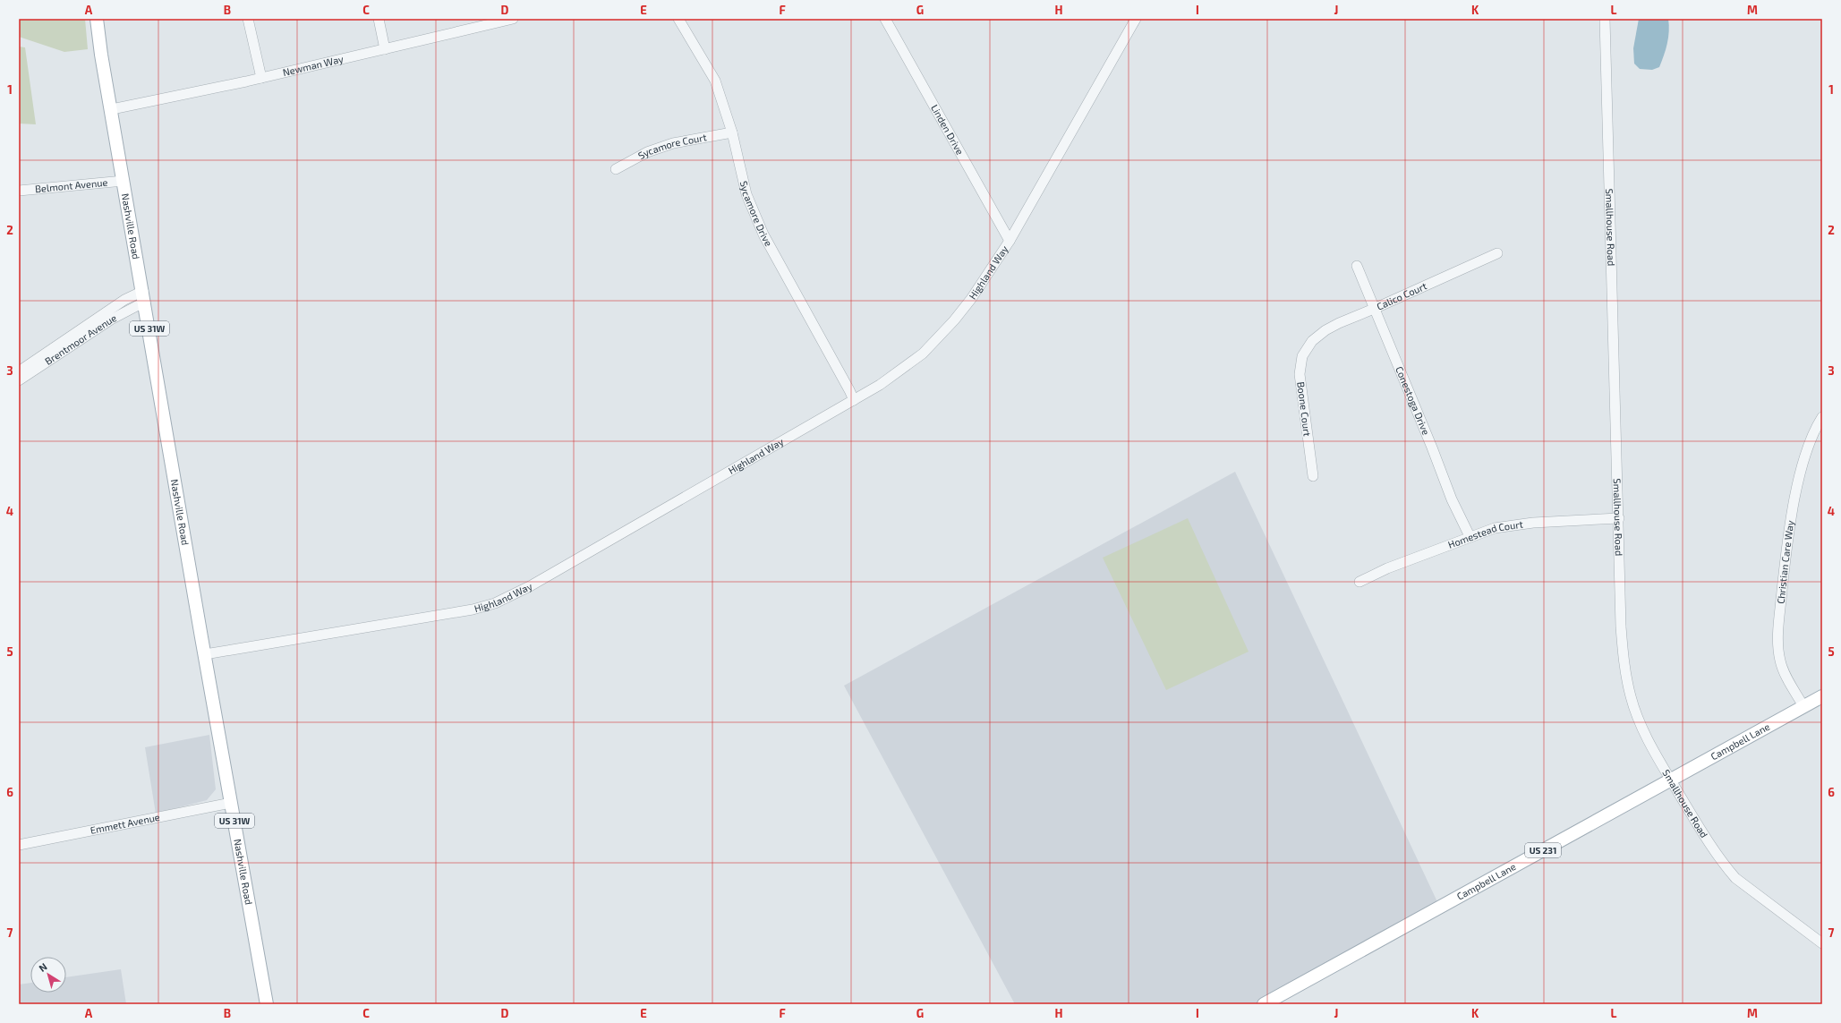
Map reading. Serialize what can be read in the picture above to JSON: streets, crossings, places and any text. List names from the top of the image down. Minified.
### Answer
{"streets":{"main road":["Nashville Road","US 31W","Campbell Lane","US 231"],"street":["Newman Way","Linden Drive","Sycamore Court","Belmont Avenue","Sycamore Drive","Smallhouse Road","Highland Way","Calico Court","Brentmoor Avenue","Conestoga Drive","Boone Court","Homestead Court","Christian Care Way","Emmett Avenue"]},"crossings":[["Newman Way","Nashville Road"],["Linden Drive","Highland Way"],["Sycamore Court","Sycamore Drive"],["Belmont Avenue","Nashville Road"],["Sycamore Drive","Highland Way"],["Nashville Road","Highland Way"],["Nashville Road","Brentmoor Avenue"],["Nashville Road","Emmett Avenue"],["Smallhouse Road","Homestead Court"],["Smallhouse Road","Campbell Lane"],["Calico Court","Conestoga Drive"],["Calico Court","Boone Court"],["Conestoga Drive","Homestead Court"],["Christian Care Way","Campbell Lane"]],"north":"top left","grid":{"columns":["A","B","C","D","E","F","G","H","I","J","K","L","M"],"rows":["1","2","3","4","5","6","7"]}}
